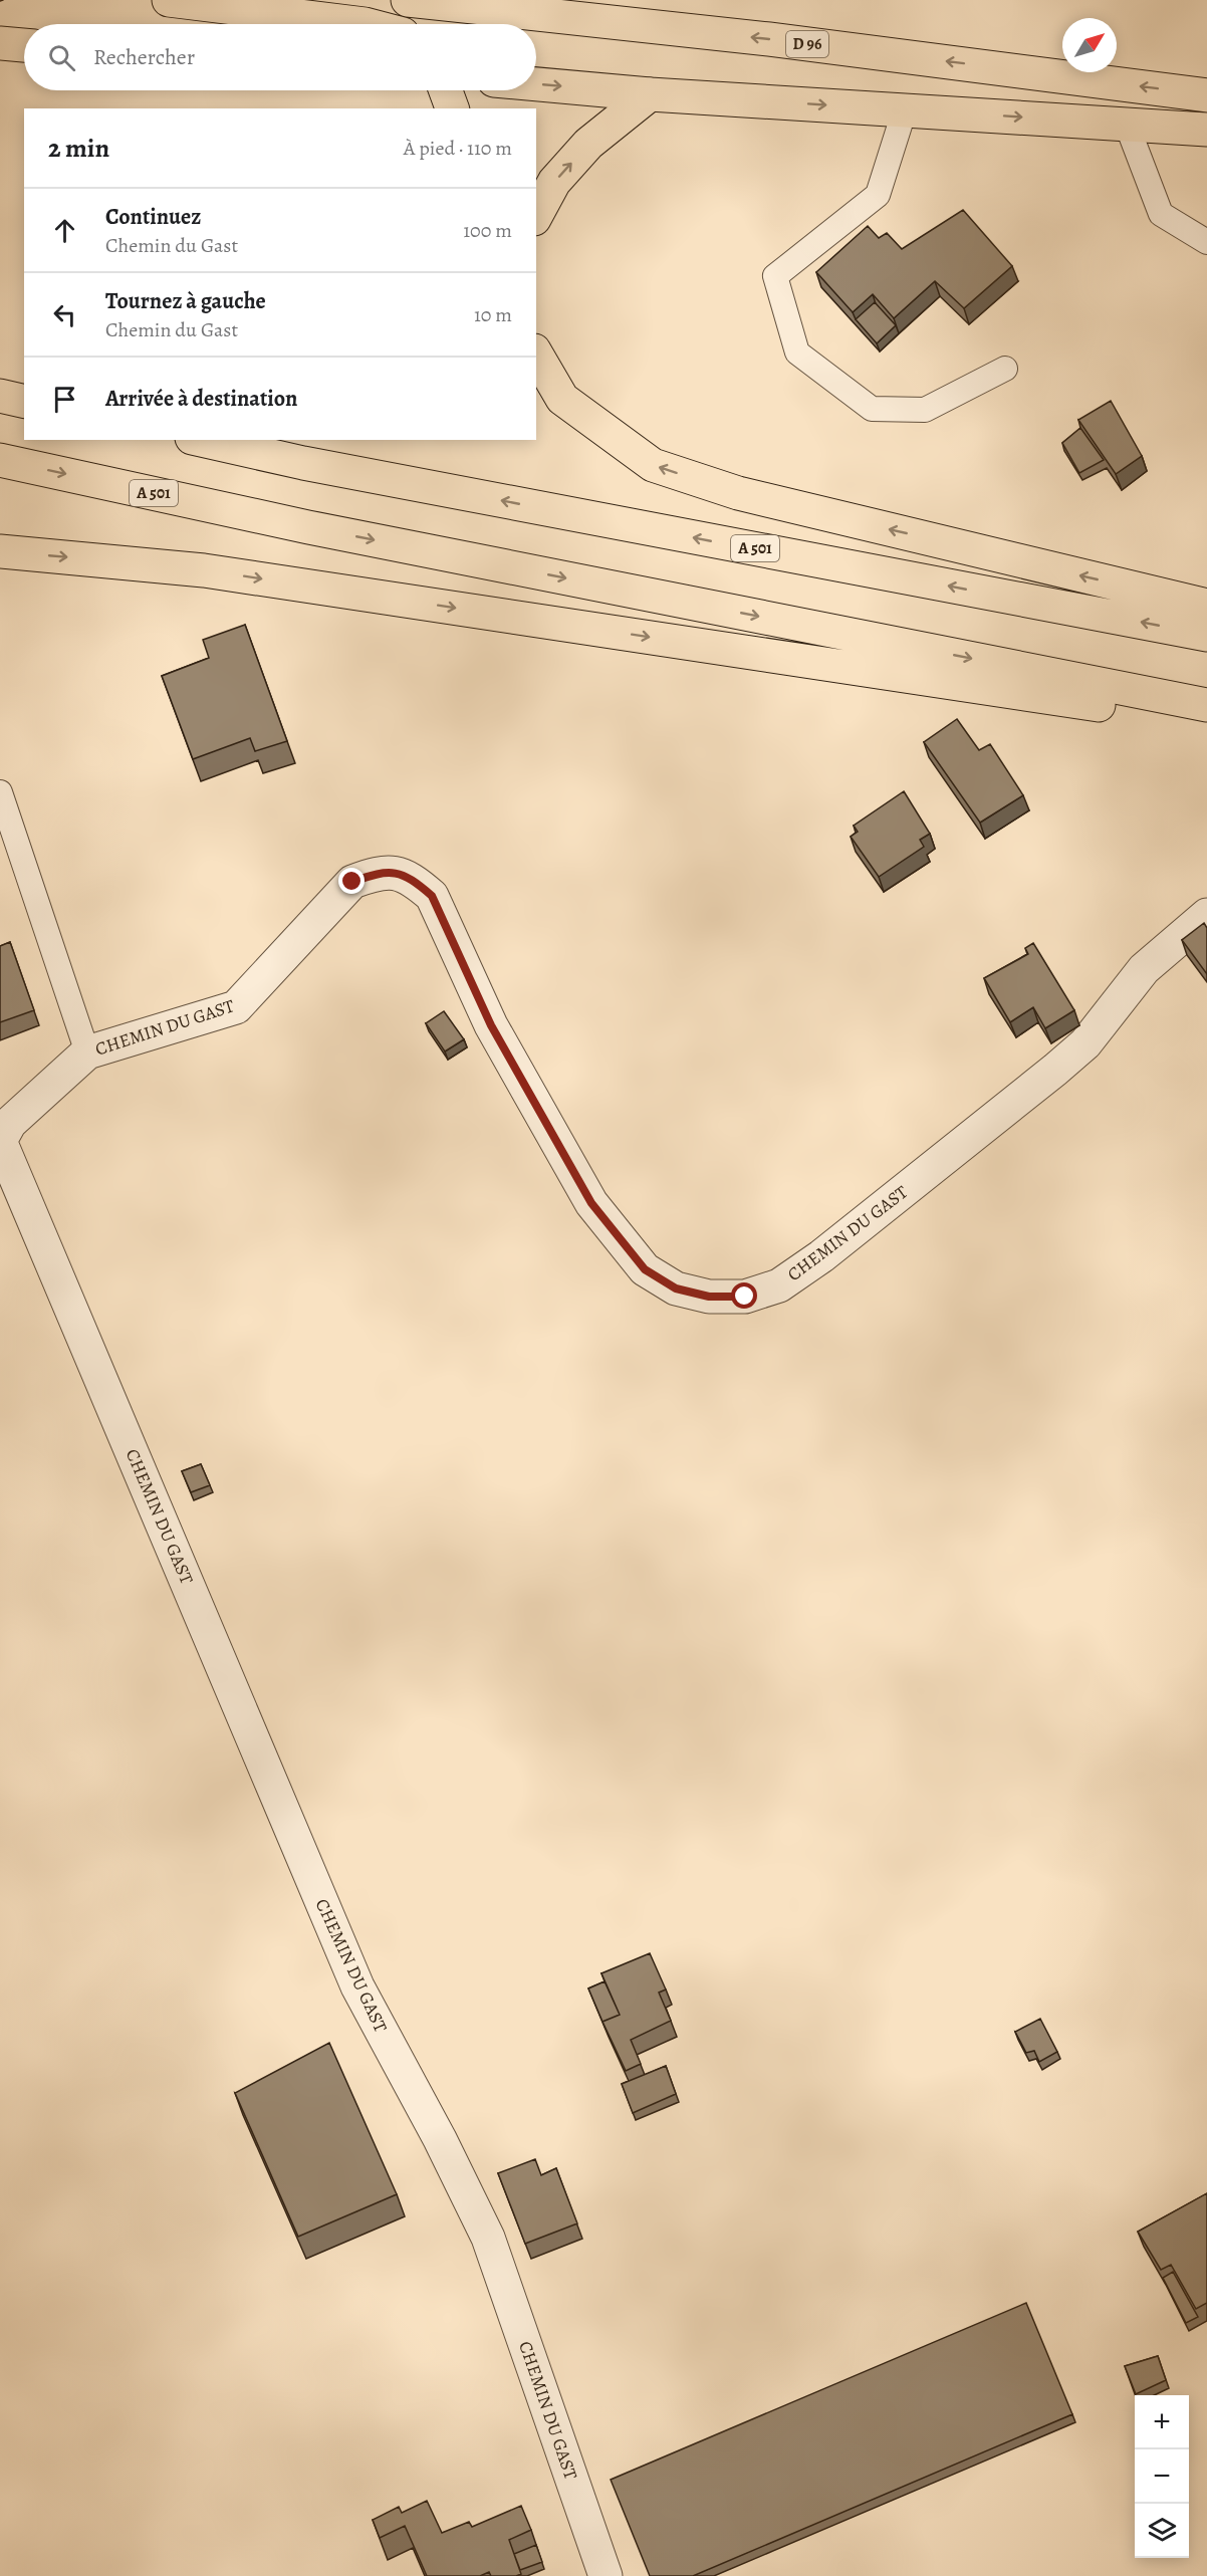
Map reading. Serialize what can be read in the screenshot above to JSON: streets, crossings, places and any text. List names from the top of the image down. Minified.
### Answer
{"streets":{"main road":["D 96","A 501"],"street":["CHEMIN DU GAST"]},"north":"top right","page":{"search":"Rechercher","heading":["2 min","À pied · 110 m"],"list":[["Continuez","Chemin du Gast","100 m"],["Tournez à gauche","Chemin du Gast","10 m"],"Arrivée à destination"],"map_buttons":["+","−"]}}
